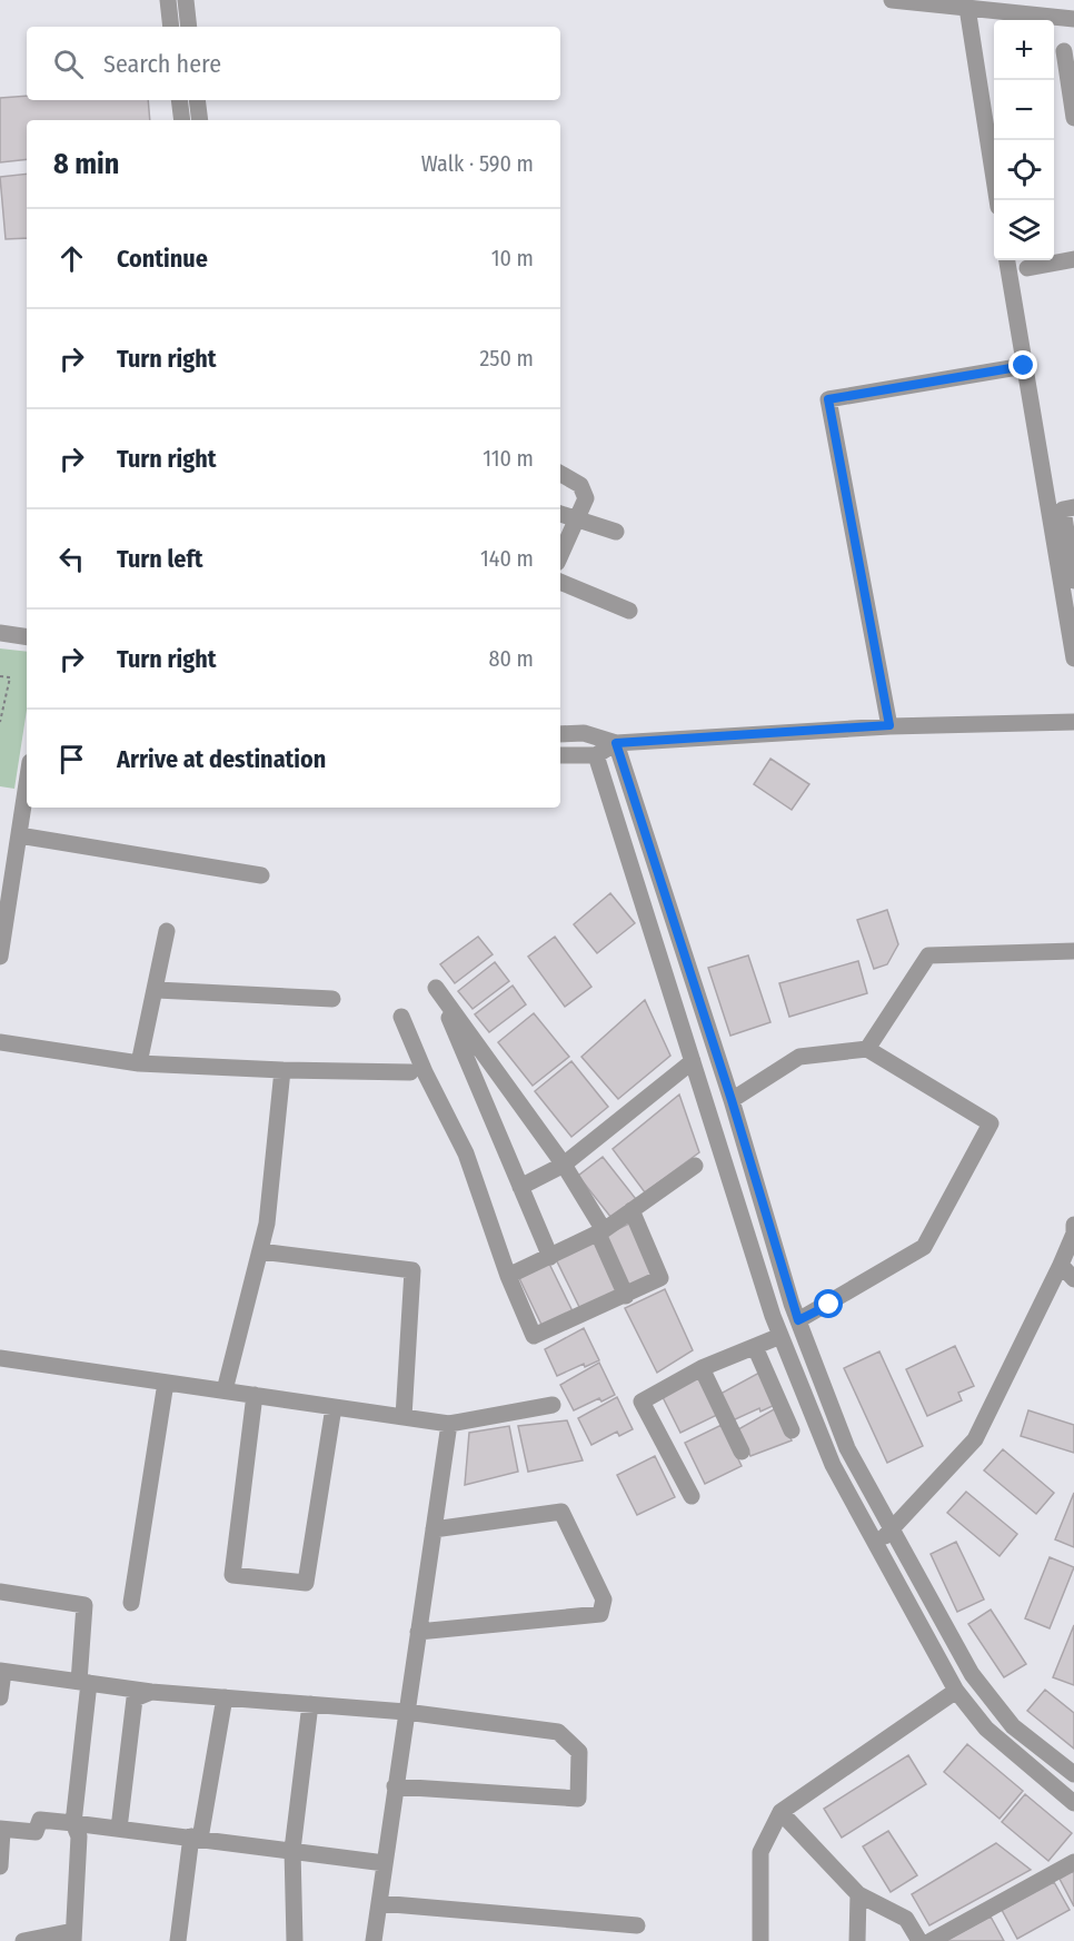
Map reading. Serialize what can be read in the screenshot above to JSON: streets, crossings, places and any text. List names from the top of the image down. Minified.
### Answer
{"page":{"map_buttons":["+","−"],"search":"Search here","heading":["8 min","Walk · 590 m"],"list":[["Continue","10 m"],["Turn right","250 m"],["Turn right","110 m"],["Turn left","140 m"],["Turn right","80 m"],"Arrive at destination"]}}
